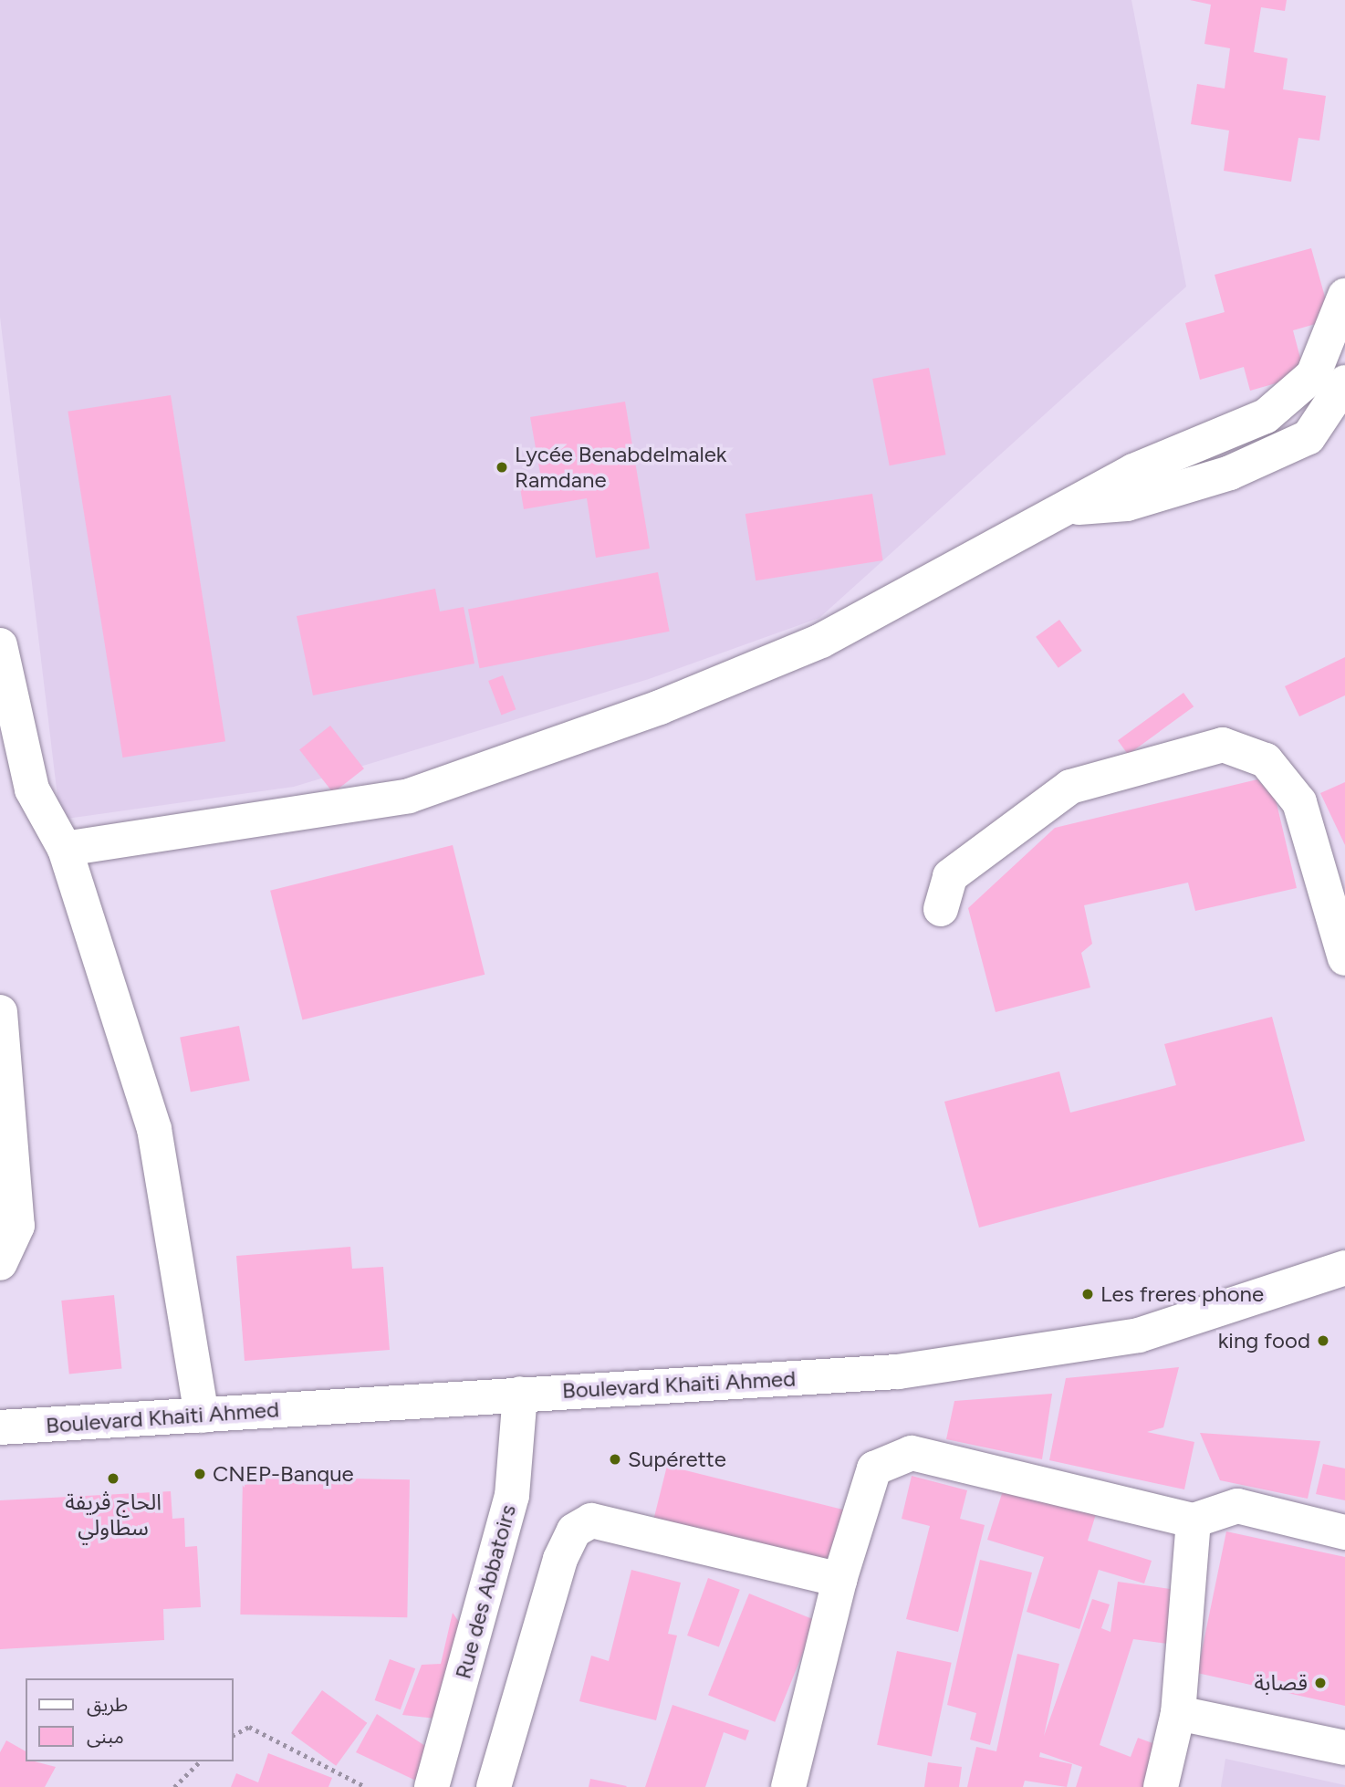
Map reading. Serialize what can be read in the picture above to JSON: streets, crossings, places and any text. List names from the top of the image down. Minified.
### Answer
{"streets":{"main road":["Boulevard Khaiti Ahmed","Rue des Abbatoirs"]},"crossings":[["Boulevard Khaiti Ahmed","Rue des Abbatoirs"]],"places":["Lycée Benabdelmalek Ramdane","Les freres phone","king food","Supérette","CNEP-Banque","الحاج ڨريفة سطاولي","قصابة"],"legend":["طريق","مبنى"]}
